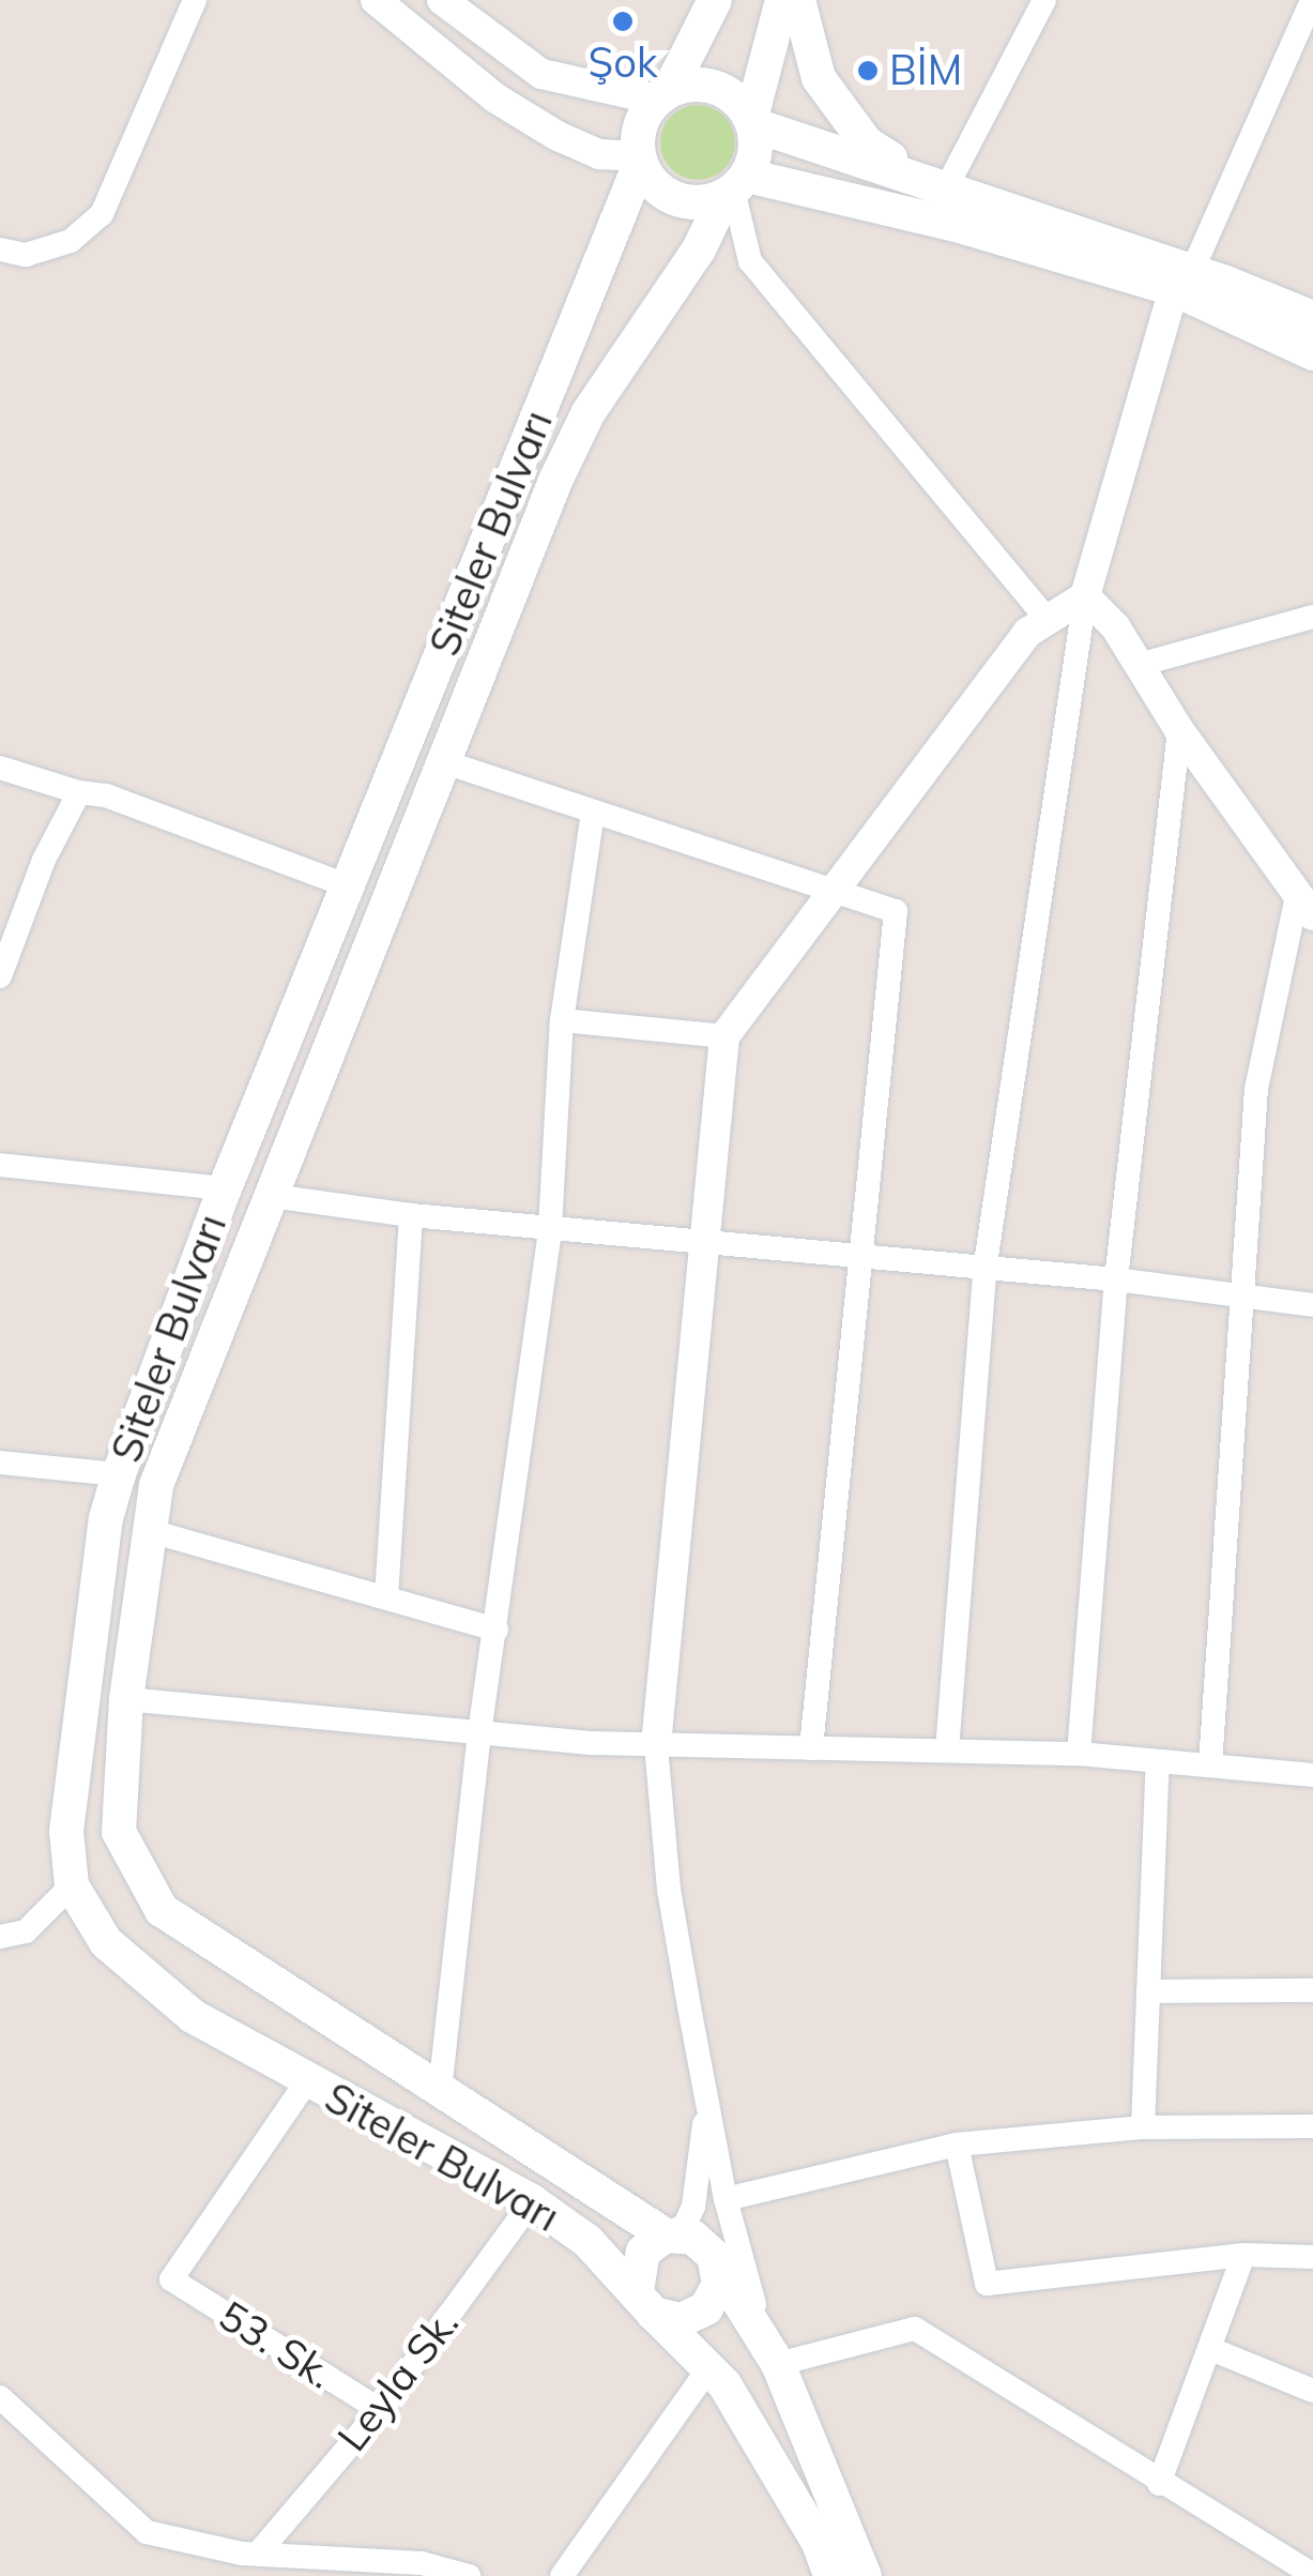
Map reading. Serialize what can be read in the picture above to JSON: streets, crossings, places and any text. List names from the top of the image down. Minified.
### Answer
{"streets":{"main road":["Siteler Bulvarı"],"street":["53. Sk.","Leyla Sk."]},"crossings":[["Siteler Bulvarı","53. Sk."],["Siteler Bulvarı","Leyla Sk."],["53. Sk.","Leyla Sk."]],"places":["Şok","BİM"]}
